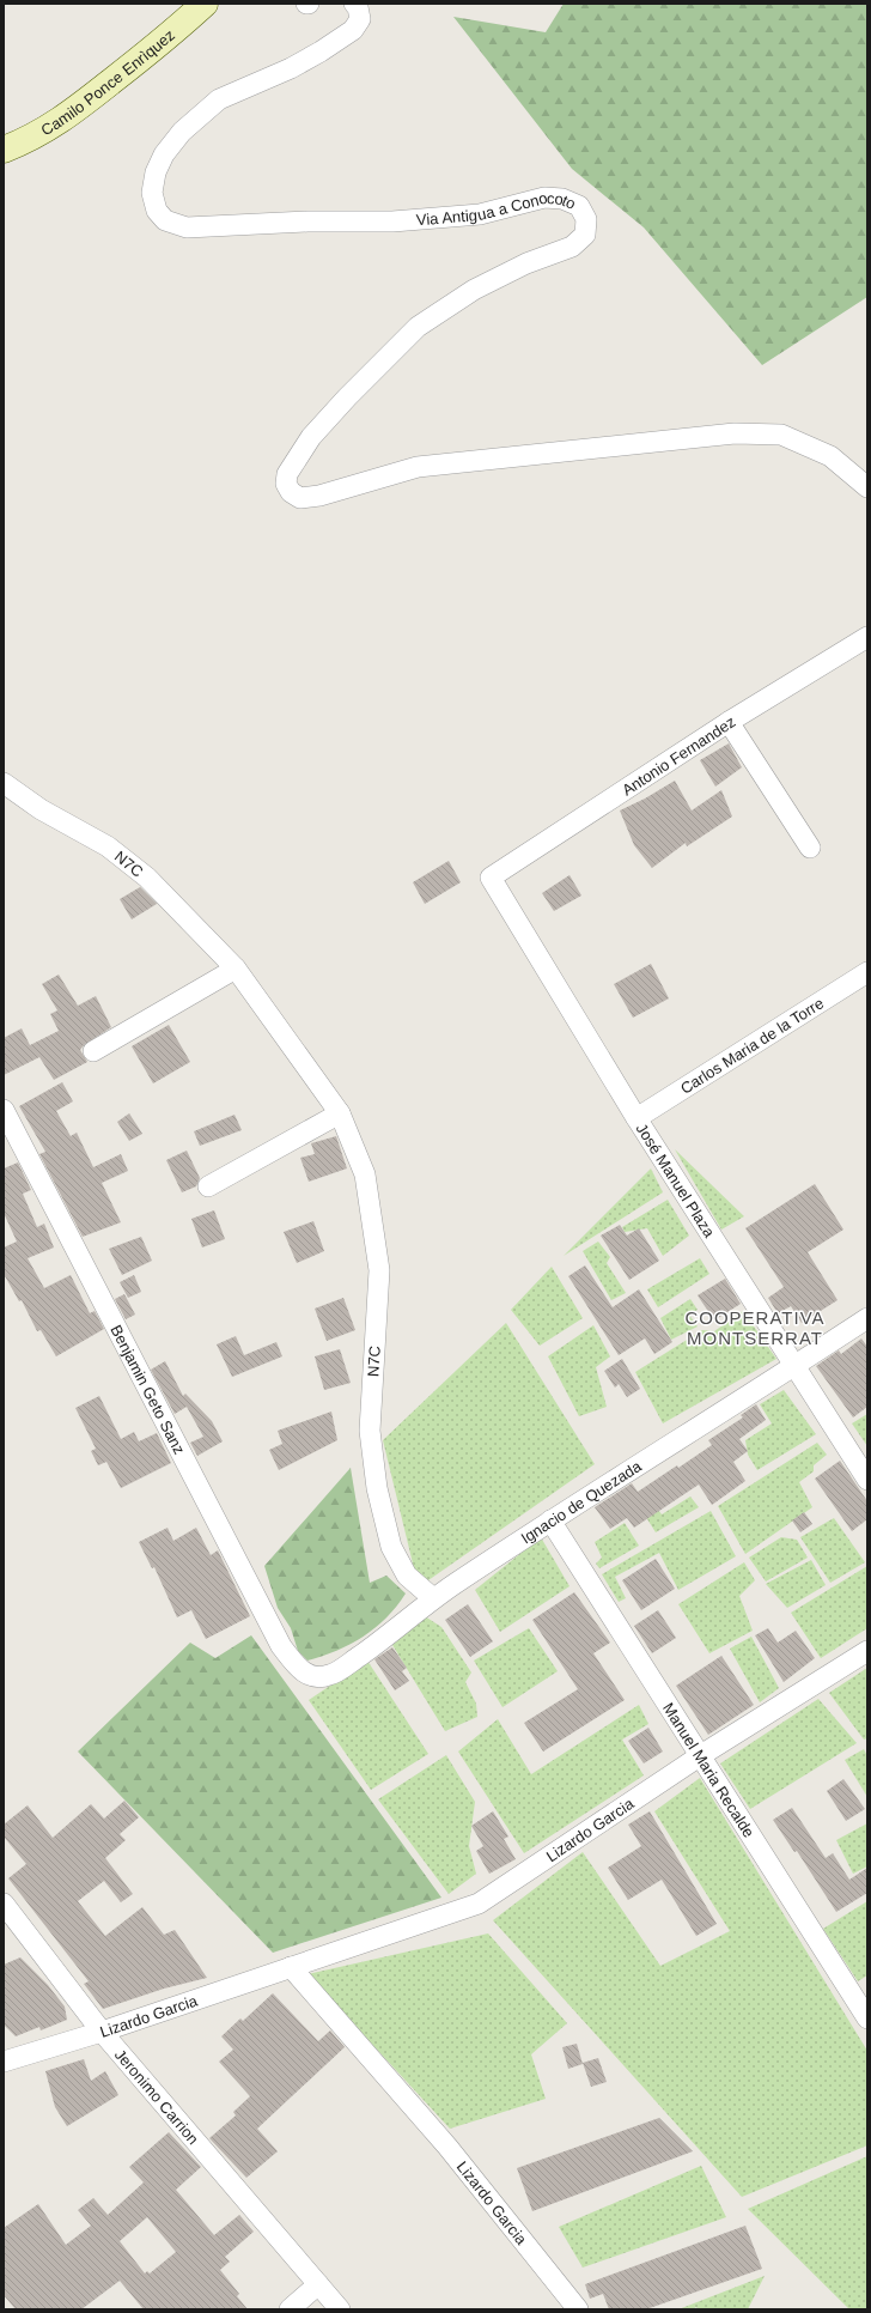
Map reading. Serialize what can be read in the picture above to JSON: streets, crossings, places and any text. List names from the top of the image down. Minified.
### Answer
{"streets":{"main road":["Camilo Ponce Enrìquez"],"street":["Via Antigua a Conocoto","Antonio Fernandez","N7C","Carlos Maria de la Torre","José Manuel Plaza","Benjamin Geto Sanz","Ignacio de Quezada","Manuel Maria Recalde","Lizardo Garcia","Jeronimo Carrion"]},"crossings":[["Antonio Fernandez","José Manuel Plaza"],["N7C","Ignacio de Quezada"],["Carlos Maria de la Torre","José Manuel Plaza"],["José Manuel Plaza","Ignacio de Quezada"],["Benjamin Geto Sanz","Ignacio de Quezada"],["Ignacio de Quezada","Manuel Maria Recalde"],["Manuel Maria Recalde","Lizardo Garcia"],["Lizardo Garcia","Jeronimo Carrion"]],"districts":["COOPERATIVA MONTSERRAT"]}
